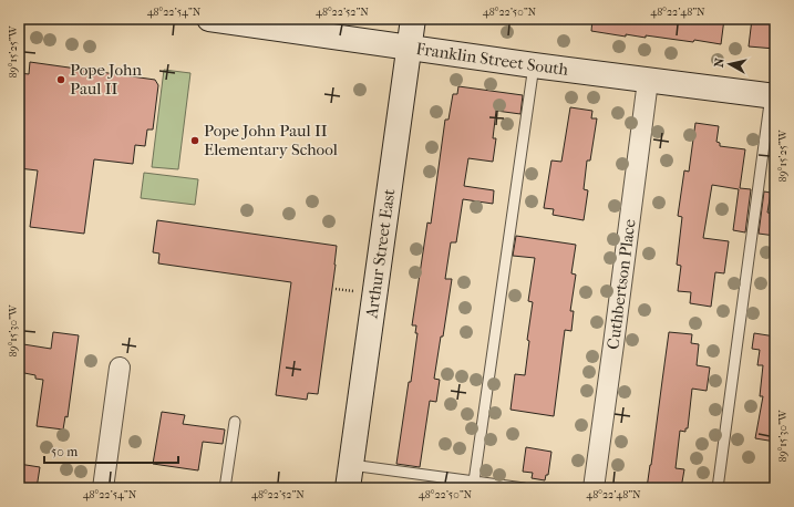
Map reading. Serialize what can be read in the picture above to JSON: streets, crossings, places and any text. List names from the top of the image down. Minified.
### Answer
{"streets":{"street":["Franklin Street South","Arthur Street East","Cuthbertson Place"]},"crossings":[["Franklin Street South","Arthur Street East"],["Franklin Street South","Cuthbertson Place"]],"places":["Pope John Paul II","Pope John Paul II Elementary School"],"scale_bar":"50 m","north":"left","coordinates":["48°22'54\"N","48°22'52\"N","48°22'50\"N","48°22'48\"N","89°15'25\"W","89°15'30\"W"]}
